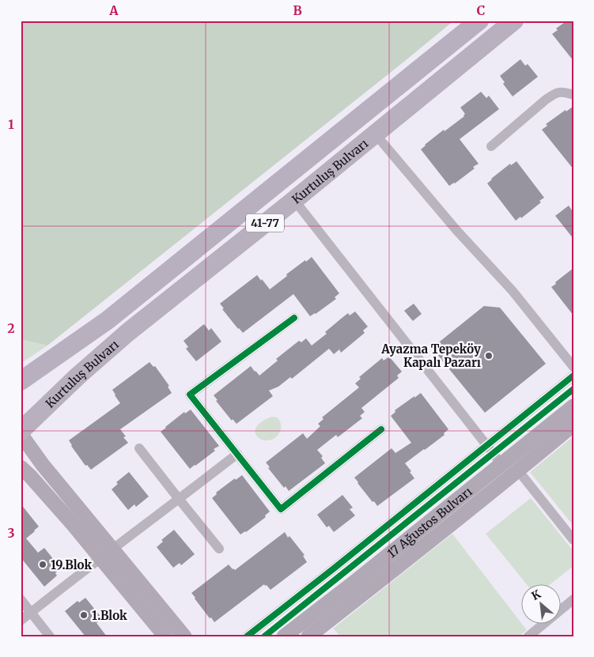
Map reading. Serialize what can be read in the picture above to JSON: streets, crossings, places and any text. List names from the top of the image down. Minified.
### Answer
{"streets":{"highway":["Kurtuluş Bulvarı","41-77"],"main road":["17 Ağustos Bulvarı"]},"places":["Ayazma Tepeköy Kapalı Pazarı","19.Blok","1.Blok"],"north":"top left","grid":{"columns":["A","B","C"],"rows":["1","2","3"]}}
